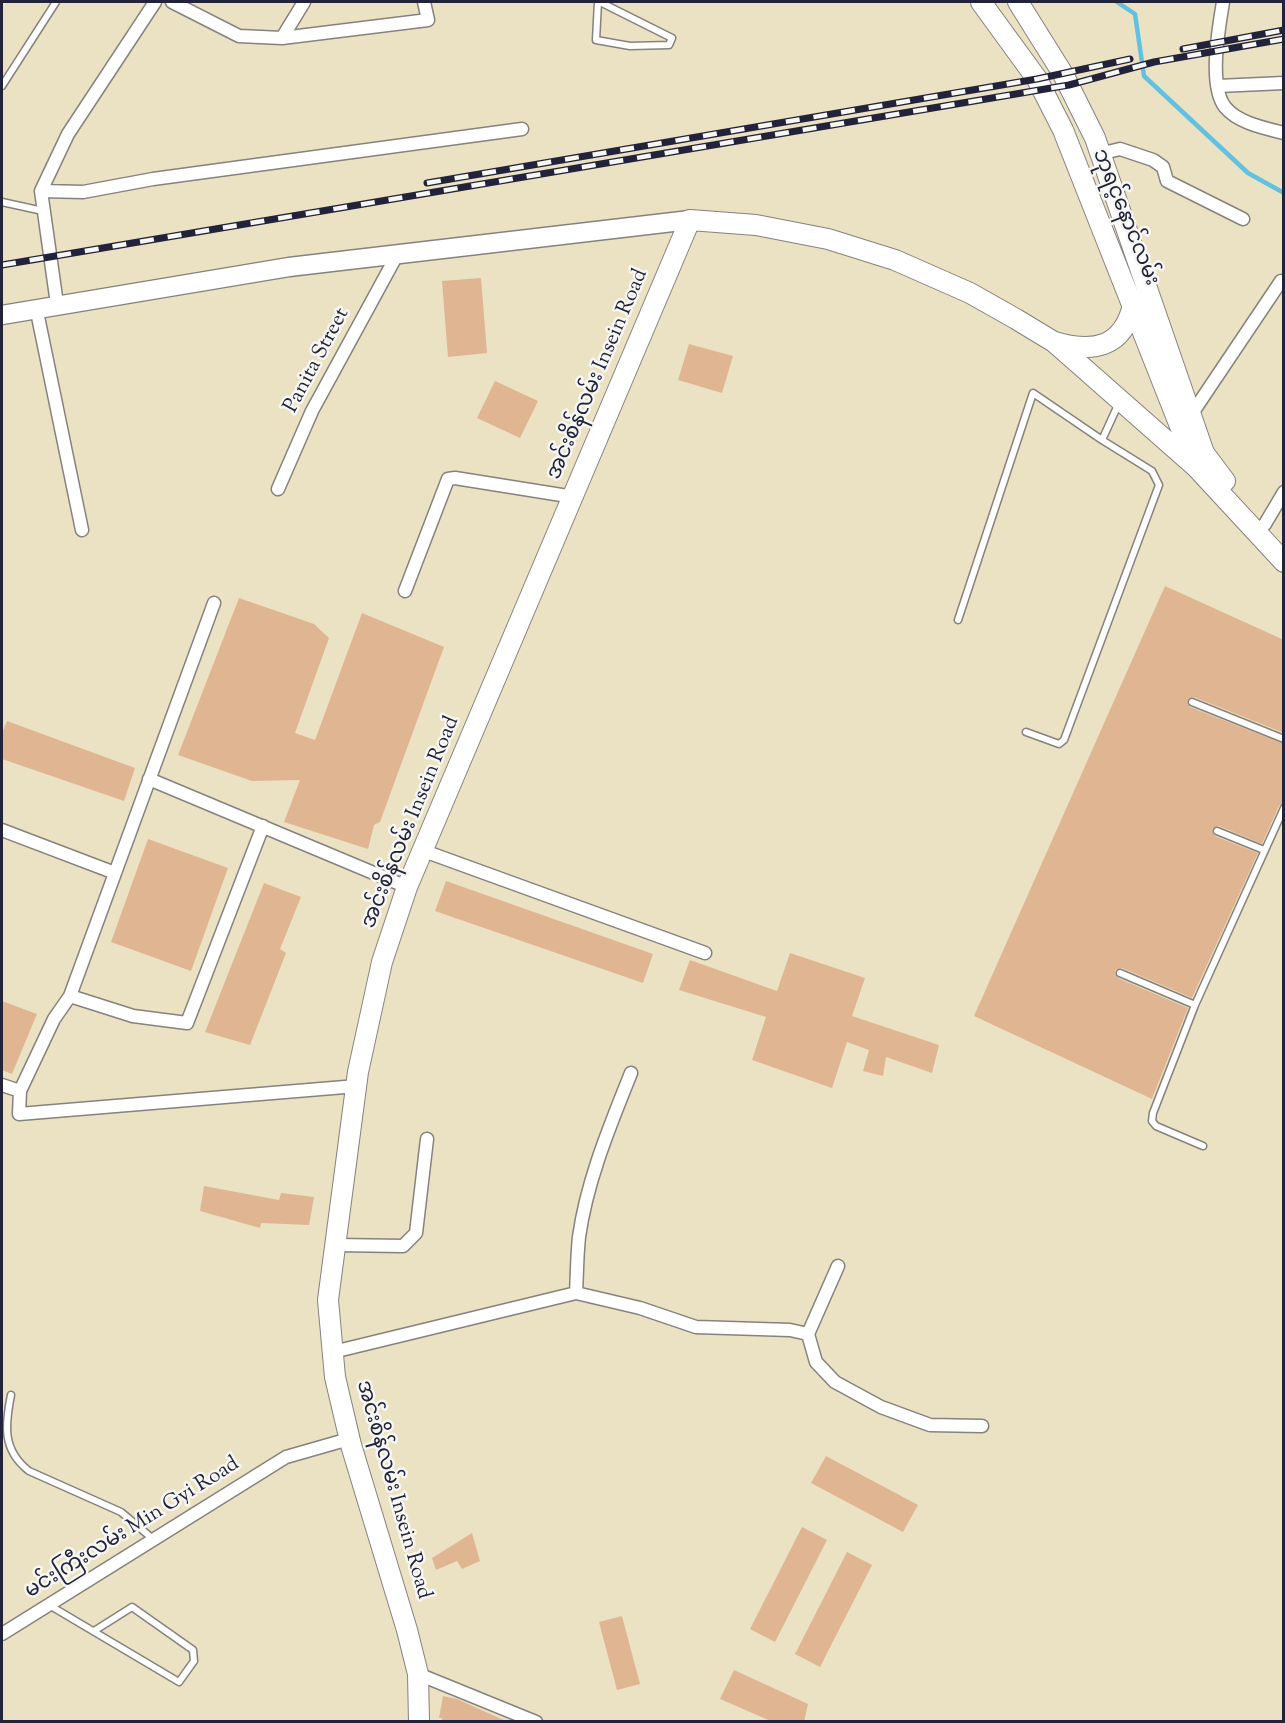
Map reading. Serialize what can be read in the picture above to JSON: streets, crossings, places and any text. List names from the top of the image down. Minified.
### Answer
{"streets":{"main road":["ဘုရင့်နောင်လမ်း","အင်းစိန်လမ်း Insein Road"],"street":["Panita Street","မင်းကြီးလမ်း Min Gyi Road"]},"crossings":[["အင်းစိန်လမ်း Insein Road","မင်းကြီးလမ်း Min Gyi Road"]]}
